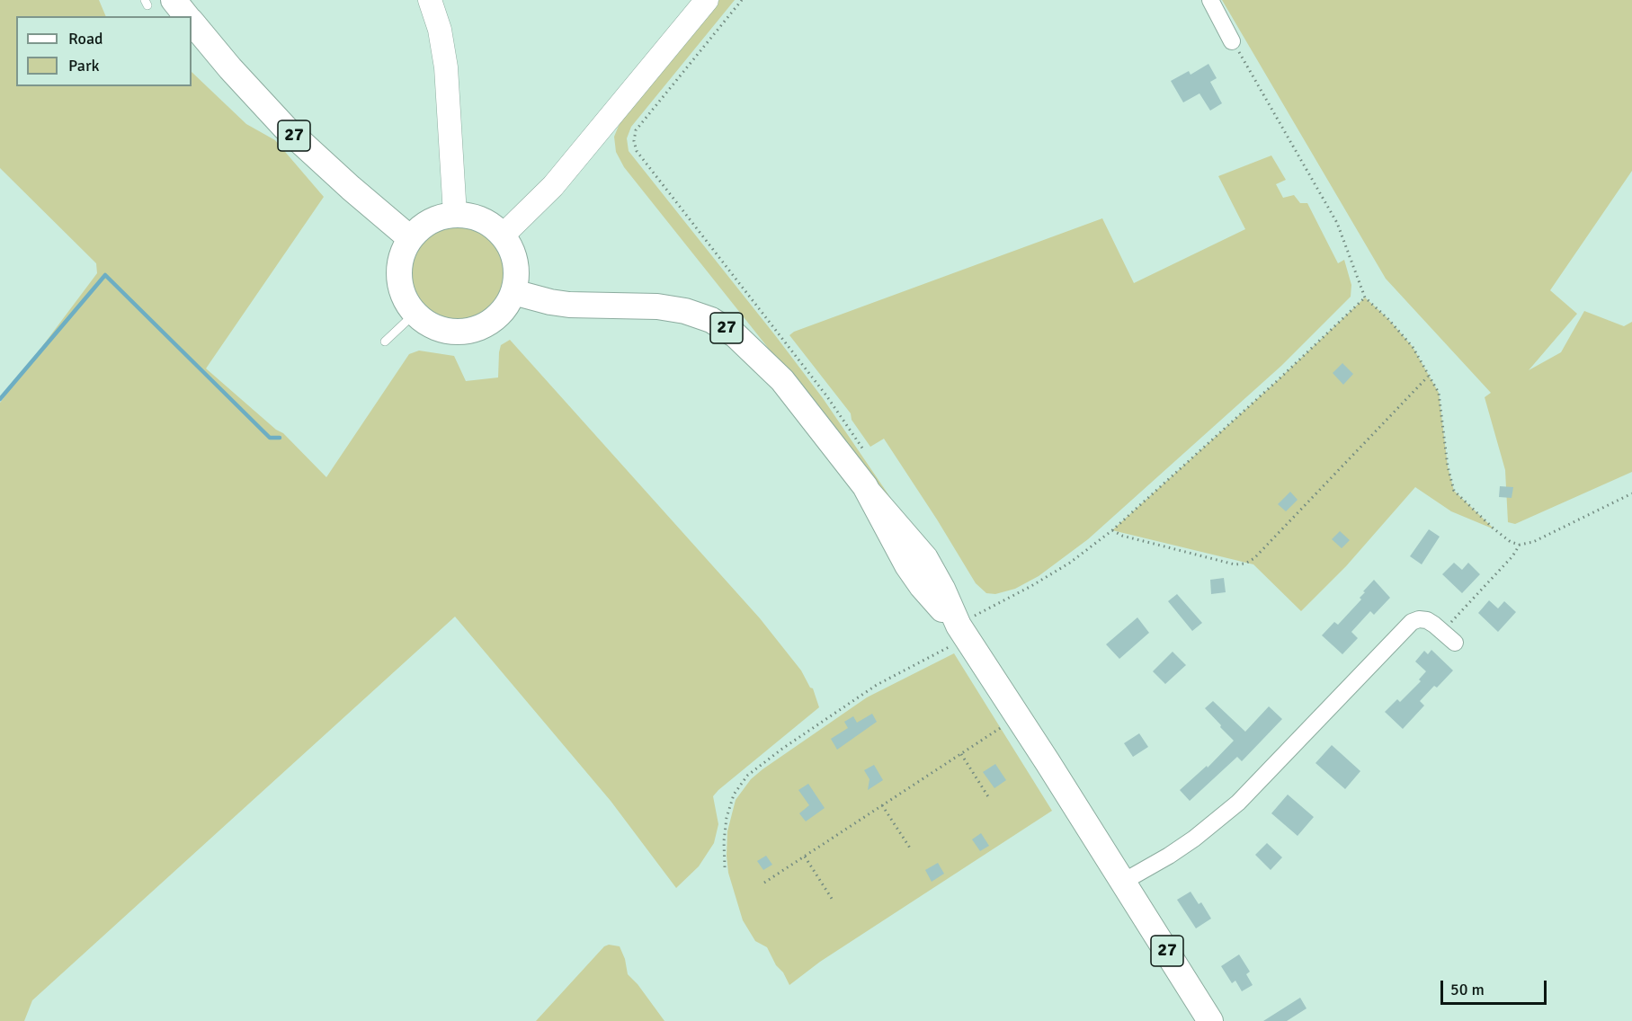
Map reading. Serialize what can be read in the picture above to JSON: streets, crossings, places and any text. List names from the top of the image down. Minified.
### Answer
{"streets":{"main road":["27"]},"legend":["Road","Park"],"scale_bar":"50 m"}
